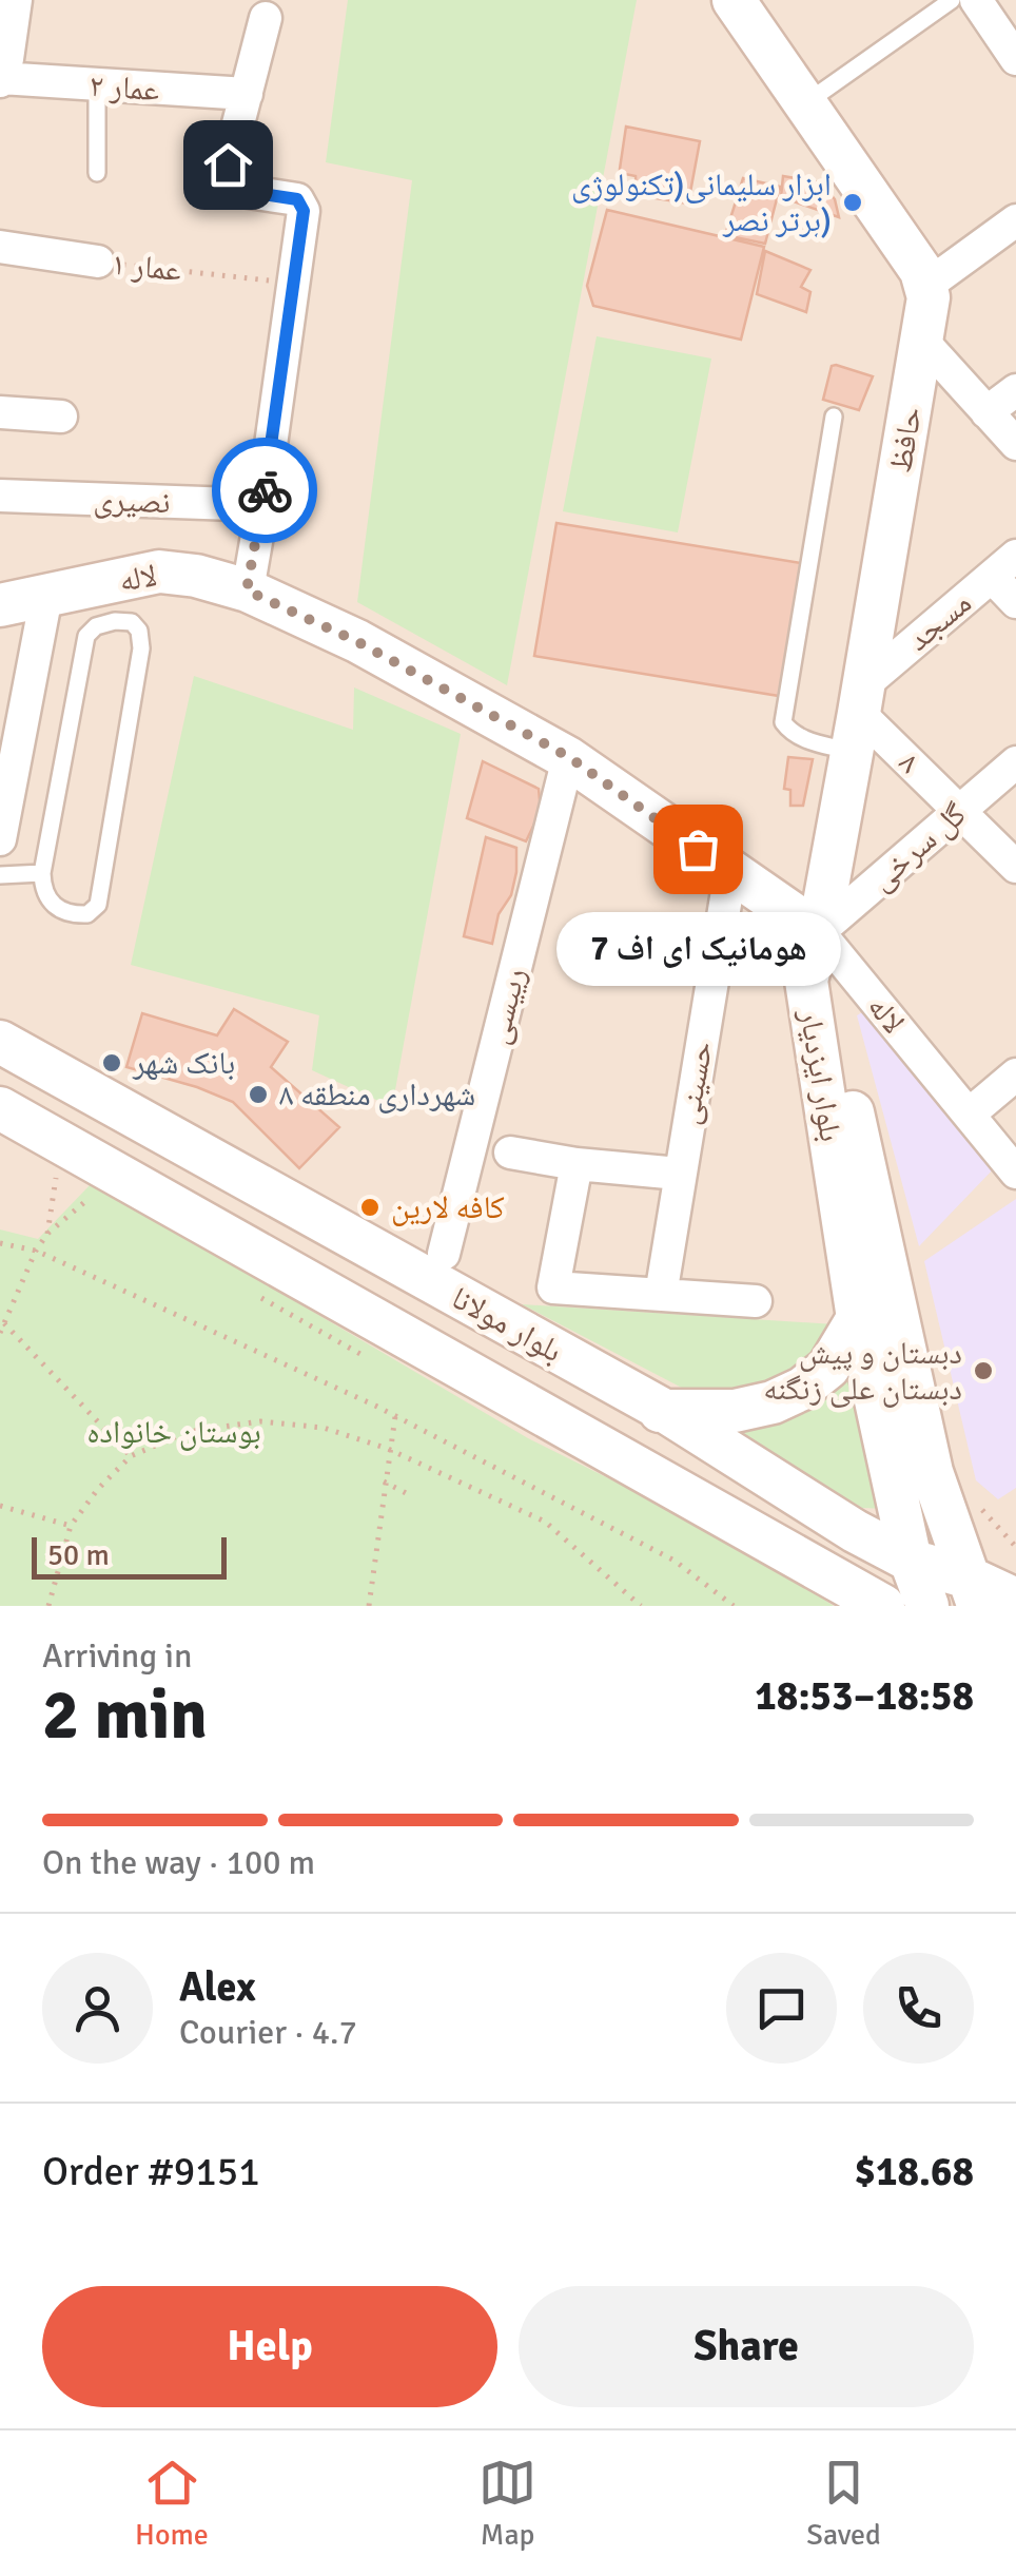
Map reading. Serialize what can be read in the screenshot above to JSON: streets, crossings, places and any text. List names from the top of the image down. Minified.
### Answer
{"streets":{"street":["عمار ۲","عمار ۱","حافظ","نصیری","لاله","مسجد","۸","گل سرخی","رییسی","بلوار ایزدیار","حسینی","بلوار مولانا"]},"crossings":[["حافظ","لاله"],["حافظ","مسجد"],["حافظ","۸"],["حافظ","گل سرخی"],["حافظ","بلوار ایزدیار"],["لاله","گل سرخی"],["لاله","رییسی"],["لاله","بلوار ایزدیار"],["لاله","حسینی"],["مسجد","۸"],["۸","گل سرخی"],["گل سرخی","بلوار ایزدیار"],["بلوار ایزدیار","بلوار مولانا"]],"parks":["بوستان خانواده"],"places":["ابزار سلیمانی(تکنولوژی برتر نصر)","هومانیک ای اف 7","بانک شهر","شهرداری منطقه ۸","کافه لارین","دبستان و پیش دبستان علی زنگنه"],"scale_bar":"50 m","page":{"bubble":"هومانیک ای اف 7","scale":"50 m","heading":["2 min","Arriving in","18:53–18:58"],"panel":["Alex","Courier · 4.7","Order #9151","$18.68"],"bar":"On the way · 100 m","buttons":["Help","Share"],"tabs":["Home","Map","Saved"]}}
